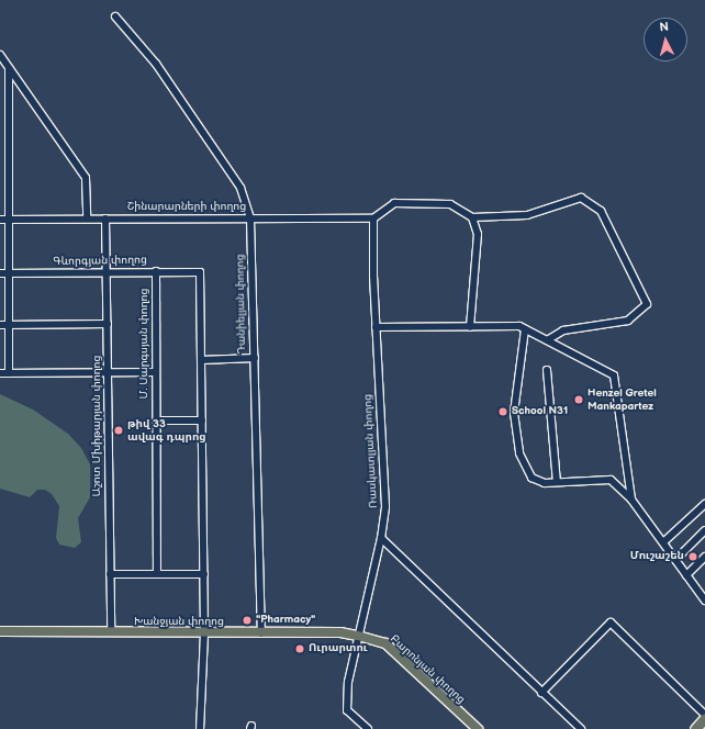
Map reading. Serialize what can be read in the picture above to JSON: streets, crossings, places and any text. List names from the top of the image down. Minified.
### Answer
{"streets":{"main road":["Խանջյան փողոց","Բարոնյան փողոց"],"street":["Շինարարների փողոց","Գևորգյան փողոց","Դանիելյան փողոց","Մ. Սարգսյան փողոց","Աշոտ Մխիթարյան փողոց","Ռասկատլյան փողոց"]},"crossings":[["Շինարարների փողոց","Դանիելյան փողոց"],["Շինարարների փողոց","Աշոտ Մխիթարյան փողոց"],["Շինարարների փողոց","Ռասկատլյան փողոց"],["Գևորգյան փողոց","Մ. Սարգսյան փողոց"],["Գևորգյան փողոց","Աշոտ Մխիթարյան փողոց"],["Դանիելյան փողոց","Խանջյան փողոց"],["Աշոտ Մխիթարյան փողոց","Խանջյան փողոց"],["Ռասկատլյան փողոց","Խանջյան փողոց"],["Ռասկատլյան փողոց","Բարոնյան փողոց"],["Խանջյան փողոց","Բարոնյան փողոց"]],"places":["Henzel Gretel Mankapartez","School N31","թիվ 33 ավագ դպրոց","Մուշաշեն","\"Pharmacy\"","Ուրարտու"],"north":"top"}
